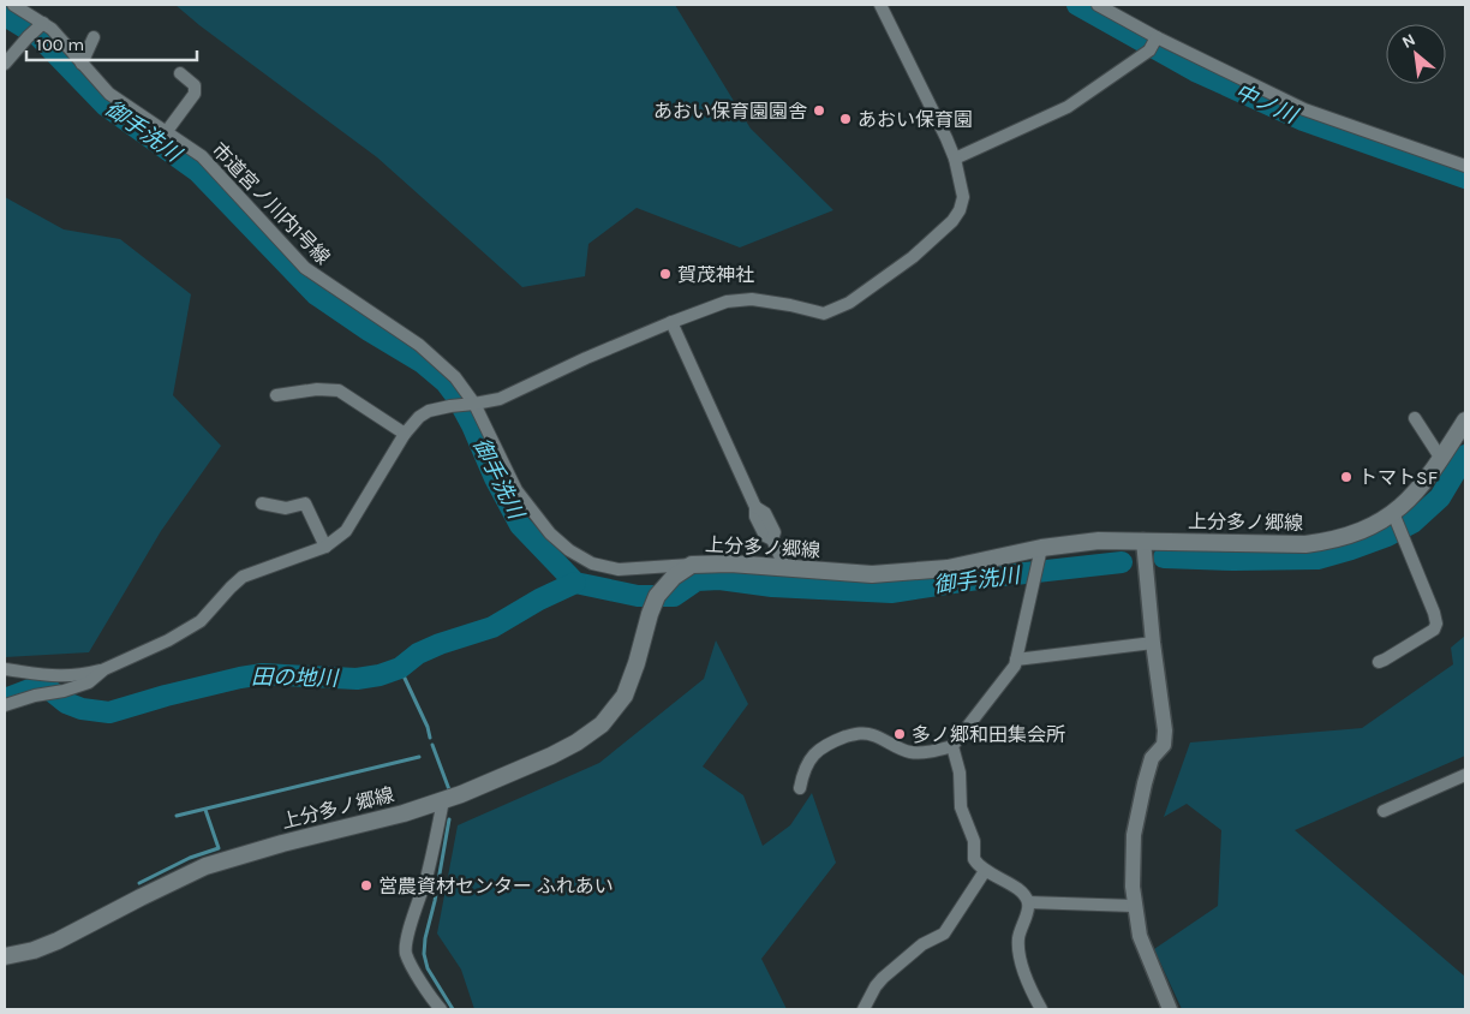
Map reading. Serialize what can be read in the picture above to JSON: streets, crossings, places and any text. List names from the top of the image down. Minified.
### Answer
{"streets":{"main road":["上分多ノ郷線"],"street":["市道宮ノ川内1号線"]},"crossings":[["市道宮ノ川内1号線","上分多ノ郷線"]],"water":["中ノ川","御手洗川","田の地川"],"places":["あおい保育園園舎","あおい保育園","賀茂神社","トマトSF","多ノ郷和田集会所","営農資材センター ふれあい"],"scale_bar":"100 m","north":"top left"}
